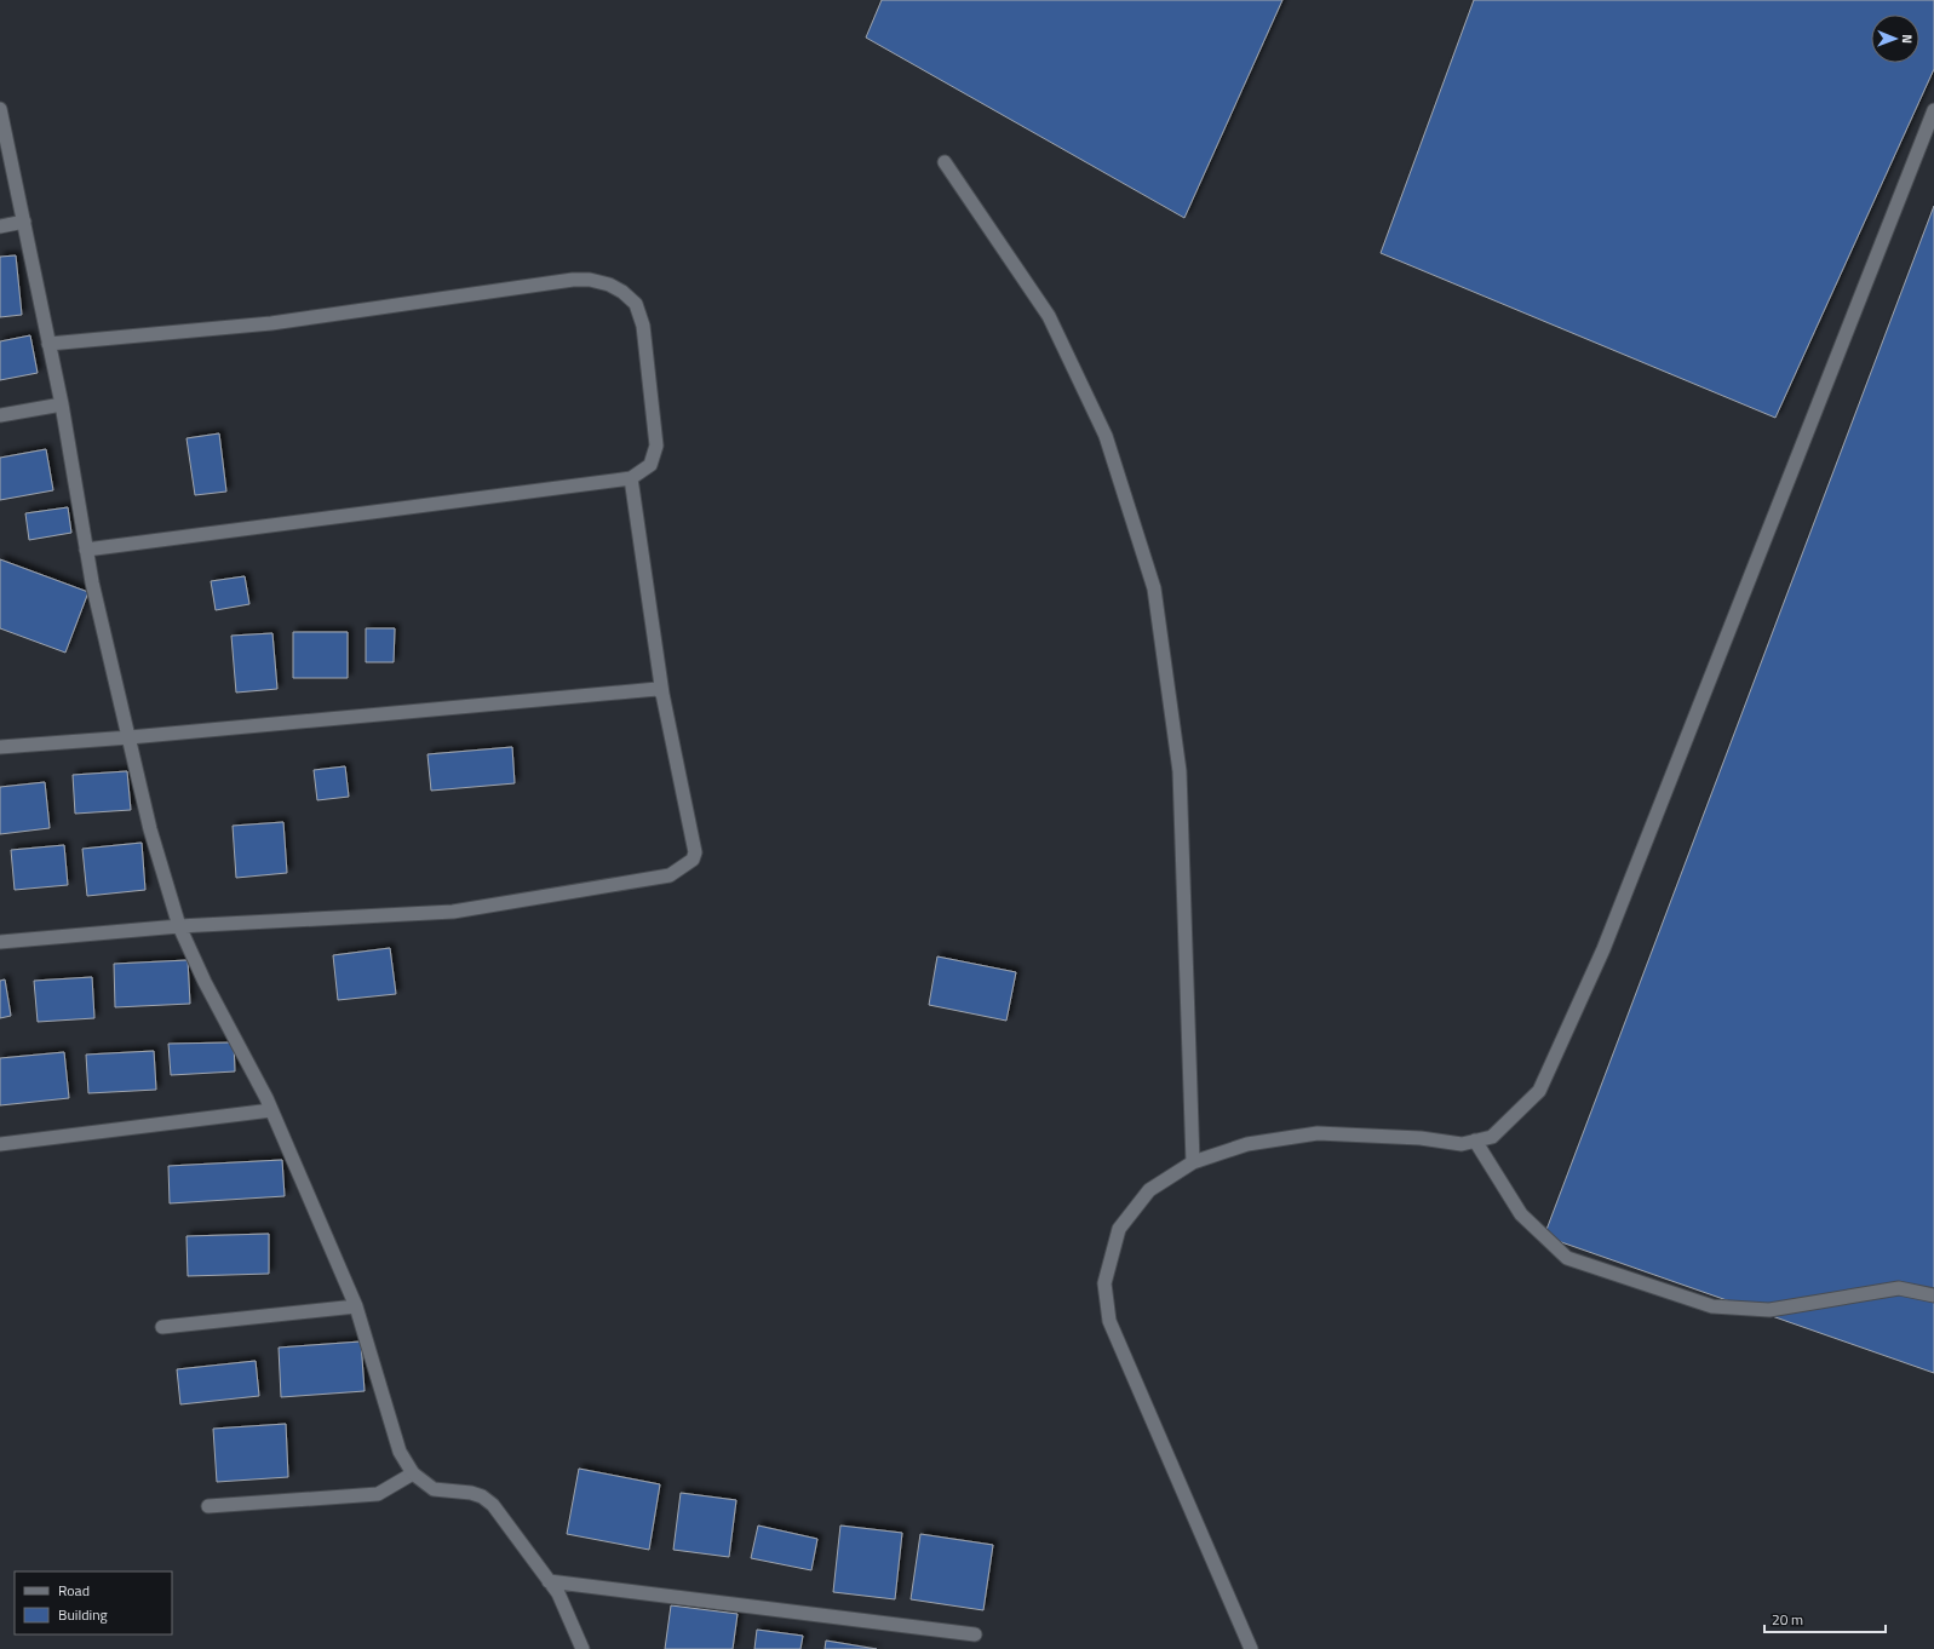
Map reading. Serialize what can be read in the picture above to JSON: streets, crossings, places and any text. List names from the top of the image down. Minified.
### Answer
{"legend":["Road","Building"],"scale_bar":"20 m","north":"right"}
